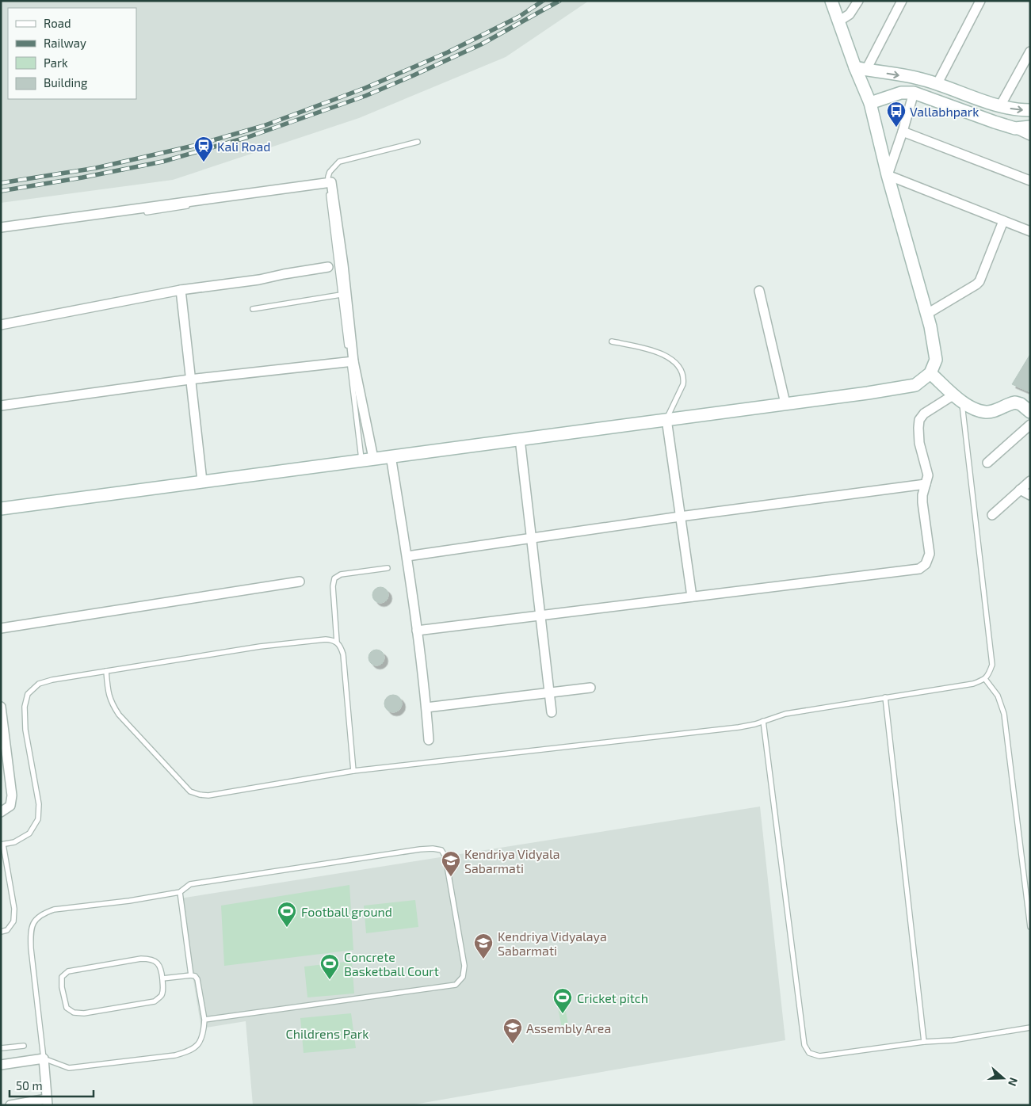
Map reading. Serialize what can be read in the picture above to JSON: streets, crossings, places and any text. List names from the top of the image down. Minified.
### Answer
{"parks":["Childrens Park"],"places":{"bus stop":["Vallabhpark"],"station":["Kali Road"],"school or university":["Kendriya Vidyala Sabarmati","Kendriya Vidyalaya Sabarmati","Assembly Area"],"sports":["Football ground","Concrete Basketball Court","Cricket pitch"]},"legend":["Road","Railway","Park","Building"],"scale_bar":"50 m","north":"right"}
